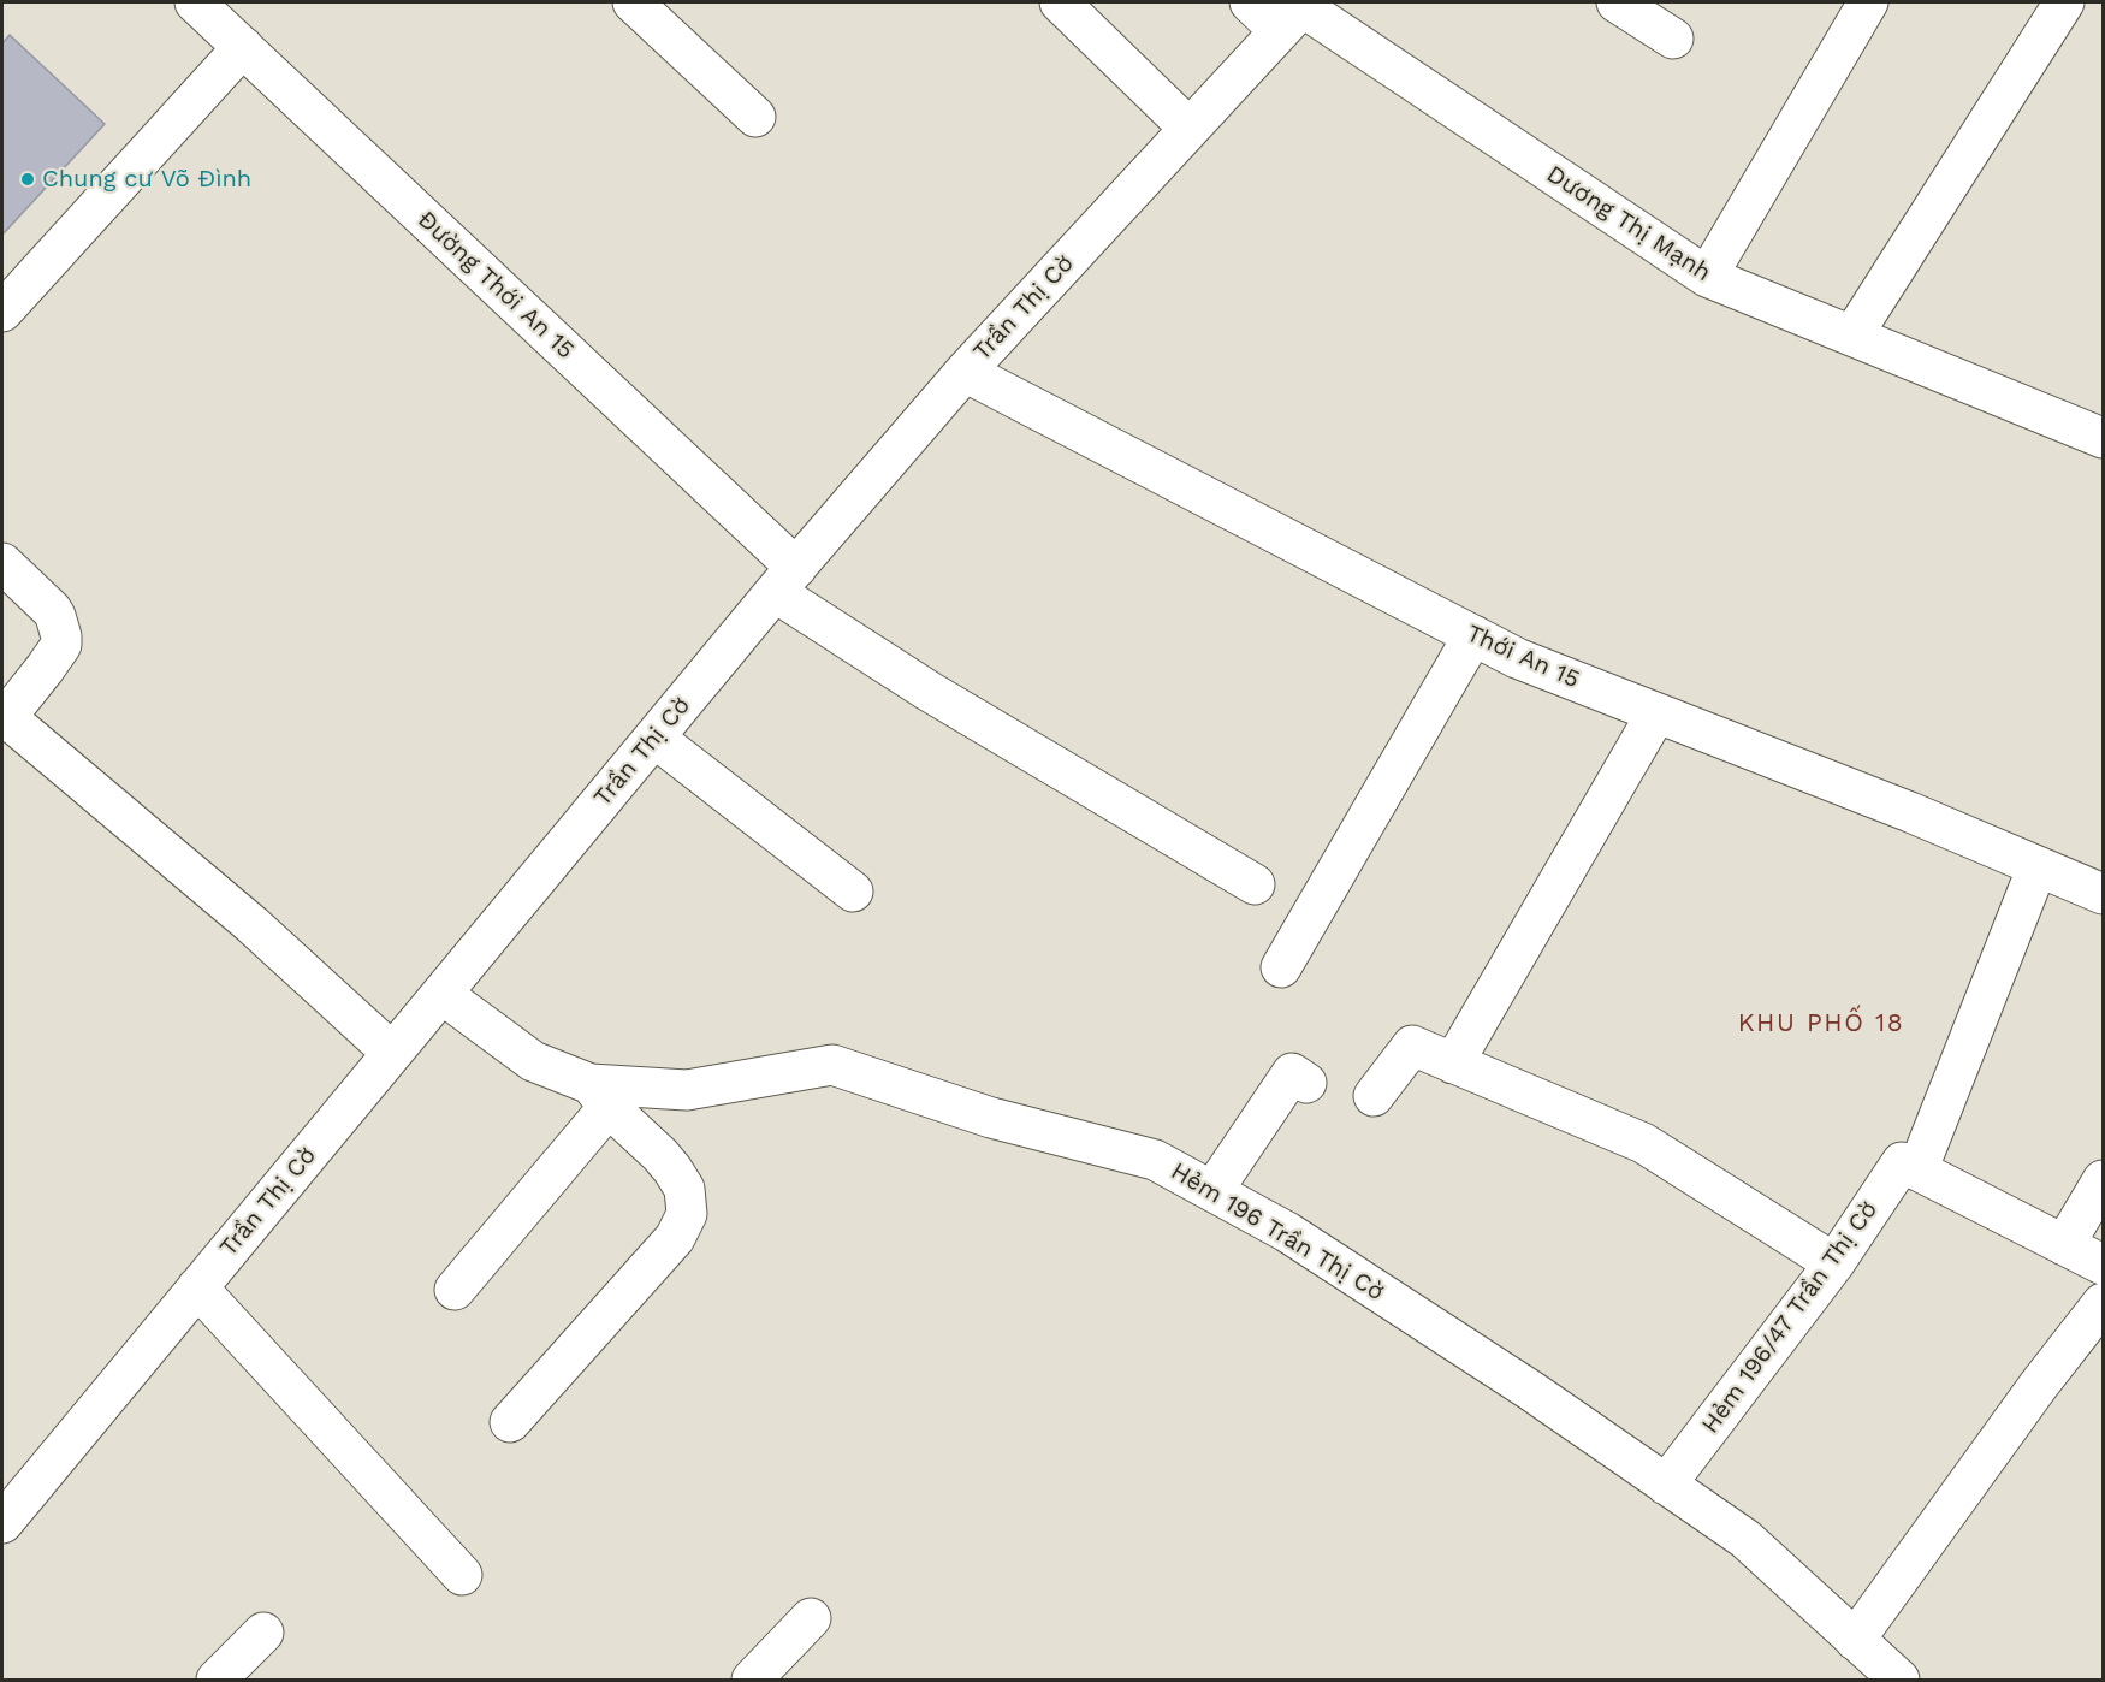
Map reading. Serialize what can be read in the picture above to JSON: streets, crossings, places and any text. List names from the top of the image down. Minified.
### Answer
{"streets":{"street":["Dương Thị Mạnh","Đường Thới An 15","Trần Thị Cờ","Thới An 15","Hẻm 196 Trần Thị Cờ","Hẻm 196/47 Trần Thị Cờ"]},"crossings":[["Dương Thị Mạnh","Trần Thị Cờ"],["Đường Thới An 15","Trần Thị Cờ"],["Trần Thị Cờ","Thới An 15"],["Trần Thị Cờ","Hẻm 196 Trần Thị Cờ"],["Hẻm 196 Trần Thị Cờ","Hẻm 196/47 Trần Thị Cờ"]],"districts":["KHU PHỐ 18"],"places":["Chung cư Võ Đình"]}
